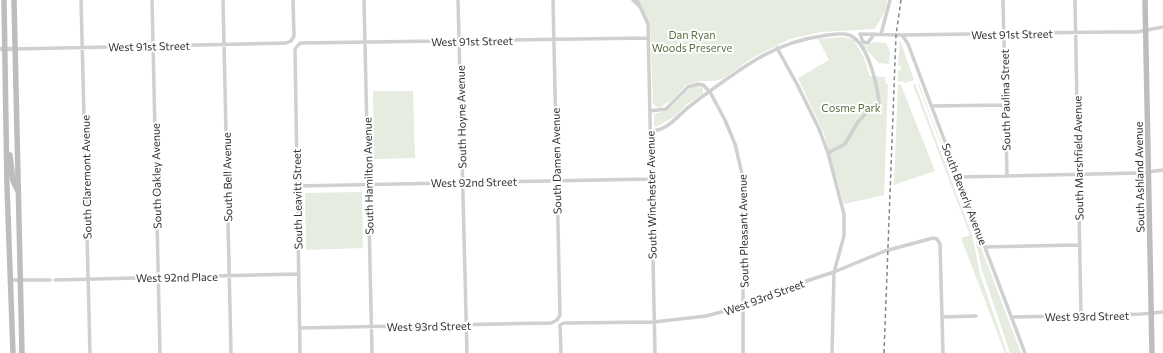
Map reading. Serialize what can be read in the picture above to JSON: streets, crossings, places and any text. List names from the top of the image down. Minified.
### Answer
{"streets":{"main road":["South Ashland Avenue"],"street":["West 91st Street","South Paulina Street","South Hoyne Avenue","South Marshfield Avenue","South Damen Avenue","South Oakley Avenue","South Hamilton Avenue","South Claremont Avenue","South Bell Avenue","West 92nd Street","South Beverly Avenue","South Winchester Avenue","South Leavitt Street","South Pleasant Avenue","West 92nd Place","West 93rd Street"]},"crossings":[["West 91st Street","South Paulina Street"],["West 91st Street","South Hoyne Avenue"],["West 91st Street","South Marshfield Avenue"],["West 91st Street","South Damen Avenue"],["West 91st Street","South Oakley Avenue"],["West 91st Street","South Hamilton Avenue"],["West 91st Street","South Claremont Avenue"],["West 91st Street","South Bell Avenue"],["West 91st Street","South Ashland Avenue"],["West 91st Street","South Beverly Avenue"],["West 91st Street","South Winchester Avenue"],["West 91st Street","South Leavitt Street"],["South Hoyne Avenue","West 92nd Street"],["South Hoyne Avenue","West 93rd Street"],["South Marshfield Avenue","West 93rd Street"],["South Damen Avenue","West 92nd Street"],["South Damen Avenue","West 93rd Street"],["South Oakley Avenue","West 92nd Place"],["South Hamilton Avenue","West 92nd Street"],["South Hamilton Avenue","West 93rd Street"],["South Claremont Avenue","West 92nd Place"],["South Bell Avenue","West 92nd Place"],["South Ashland Avenue","West 93rd Street"],["West 92nd Street","South Winchester Avenue"],["West 92nd Street","South Leavitt Street"],["South Beverly Avenue","West 93rd Street"],["South Winchester Avenue","West 93rd Street"],["South Leavitt Street","West 92nd Place"],["South Leavitt Street","West 93rd Street"],["South Pleasant Avenue","West 93rd Street"]],"parks":["Dan Ryan Woods Preserve","Cosme Park"]}
